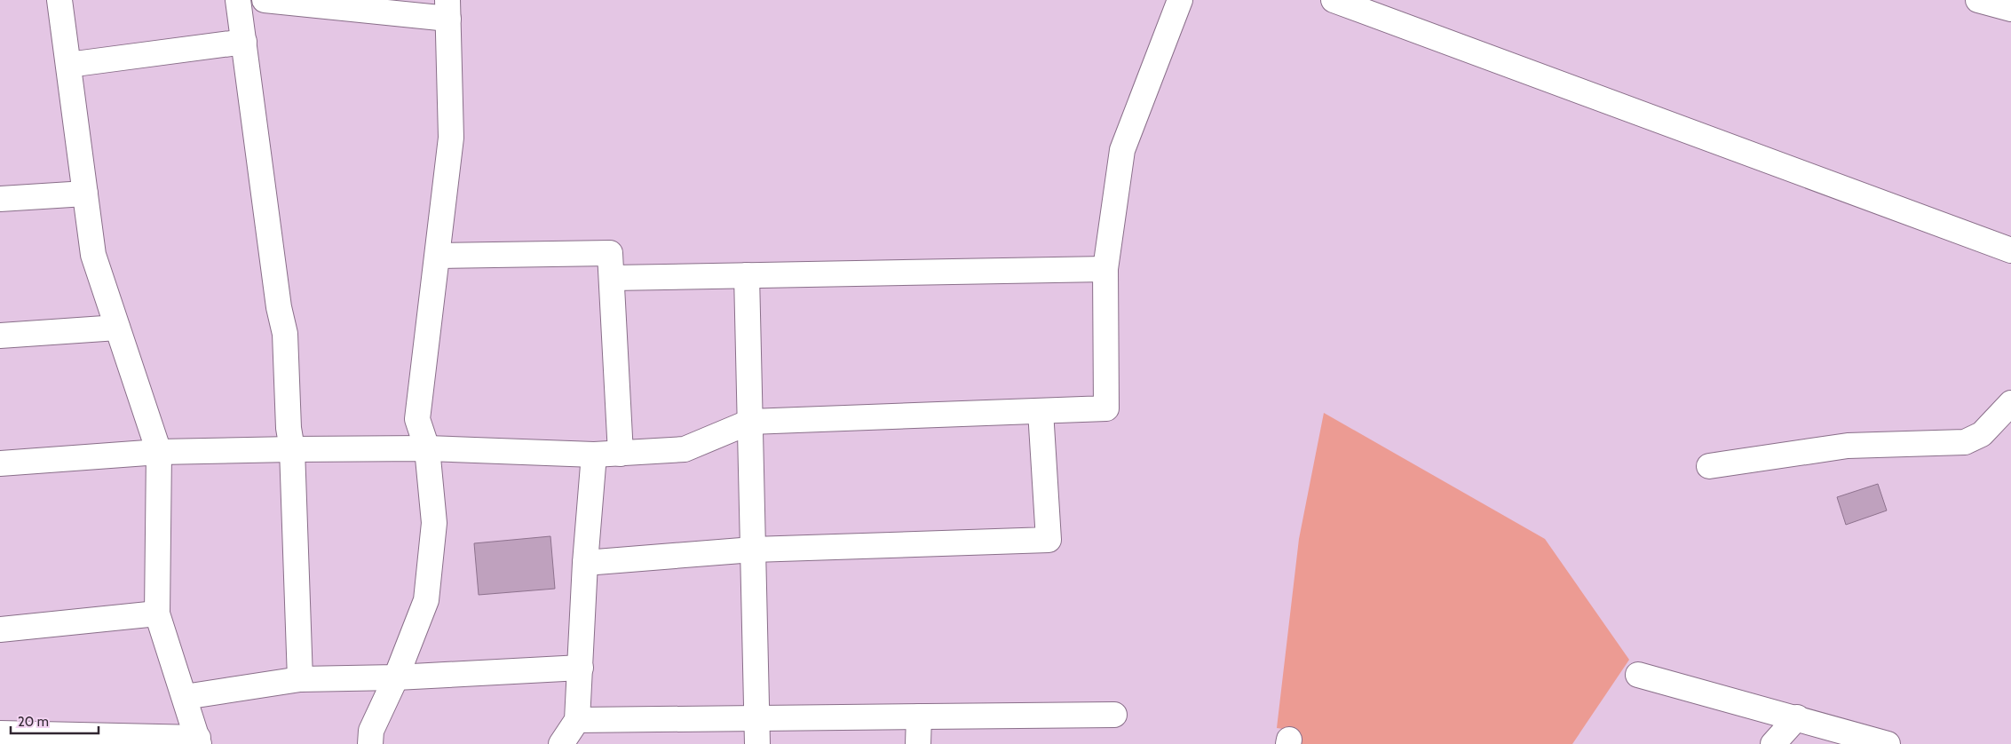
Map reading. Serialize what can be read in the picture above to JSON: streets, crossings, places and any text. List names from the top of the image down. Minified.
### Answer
{"scale_bar":"20 m"}
